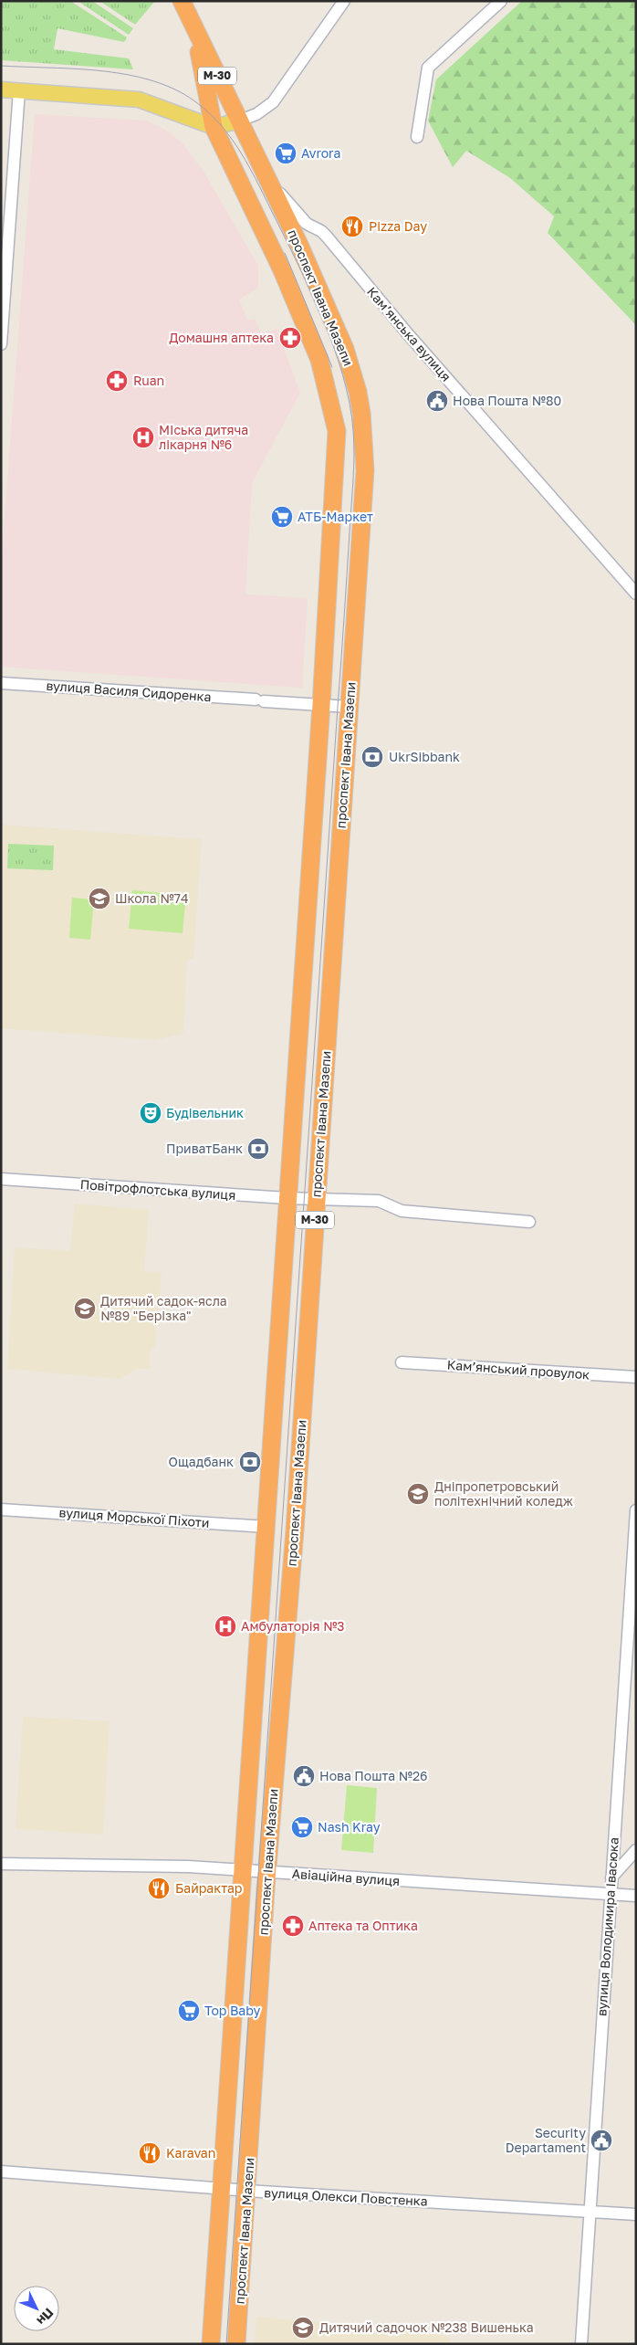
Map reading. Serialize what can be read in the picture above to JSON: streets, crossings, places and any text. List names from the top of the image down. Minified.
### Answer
{"streets":{"highway":["М-30","проспект Івана Мазепи"],"street":["Камʼянська вулиця","вулиця Василя Сидоренка","Повітрофлотська вулиця","Камʼянський провулок","вулиця Морської Піхоти","Авіаційна вулиця","вулиця Володимира Івасюка","вулиця Олекси Повстенка"]},"crossings":[["М-30","проспект Івана Мазепи"],["проспект Івана Мазепи","Камʼянська вулиця"],["проспект Івана Мазепи","вулиця Василя Сидоренка"],["проспект Івана Мазепи","Повітрофлотська вулиця"],["проспект Івана Мазепи","вулиця Морської Піхоти"],["проспект Івана Мазепи","Авіаційна вулиця"],["проспект Івана Мазепи","вулиця Олекси Повстенка"],["Авіаційна вулиця","вулиця Володимира Івасюка"],["вулиця Володимира Івасюка","вулиця Олекси Повстенка"]],"places":{"supermarket":["Avrora","АТБ-Маркет","Nash Kray","Top Baby"],"restaurant":["Pizza Day","Байрактар","Karavan"],"pharmacy":["Домашня аптека","Ruan","Аптека та Оптика"],"public building":["Нова Пошта №80","Нова Пошта №26","Security Departament"],"hospital":["МІська дитяча лікарня №6","Амбулаторія №3"],"bank":["UkrSibbank","ПриватБанк","Ощадбанк"],"school or university":["Школа №74","Дитячий садок-ясла №89 \"Берізка\"","Дніпропетровський політехнічний коледж","Дитячий садочок №238 Вишенька"],"theatre":["Будівельник"]},"north":"bottom right"}
